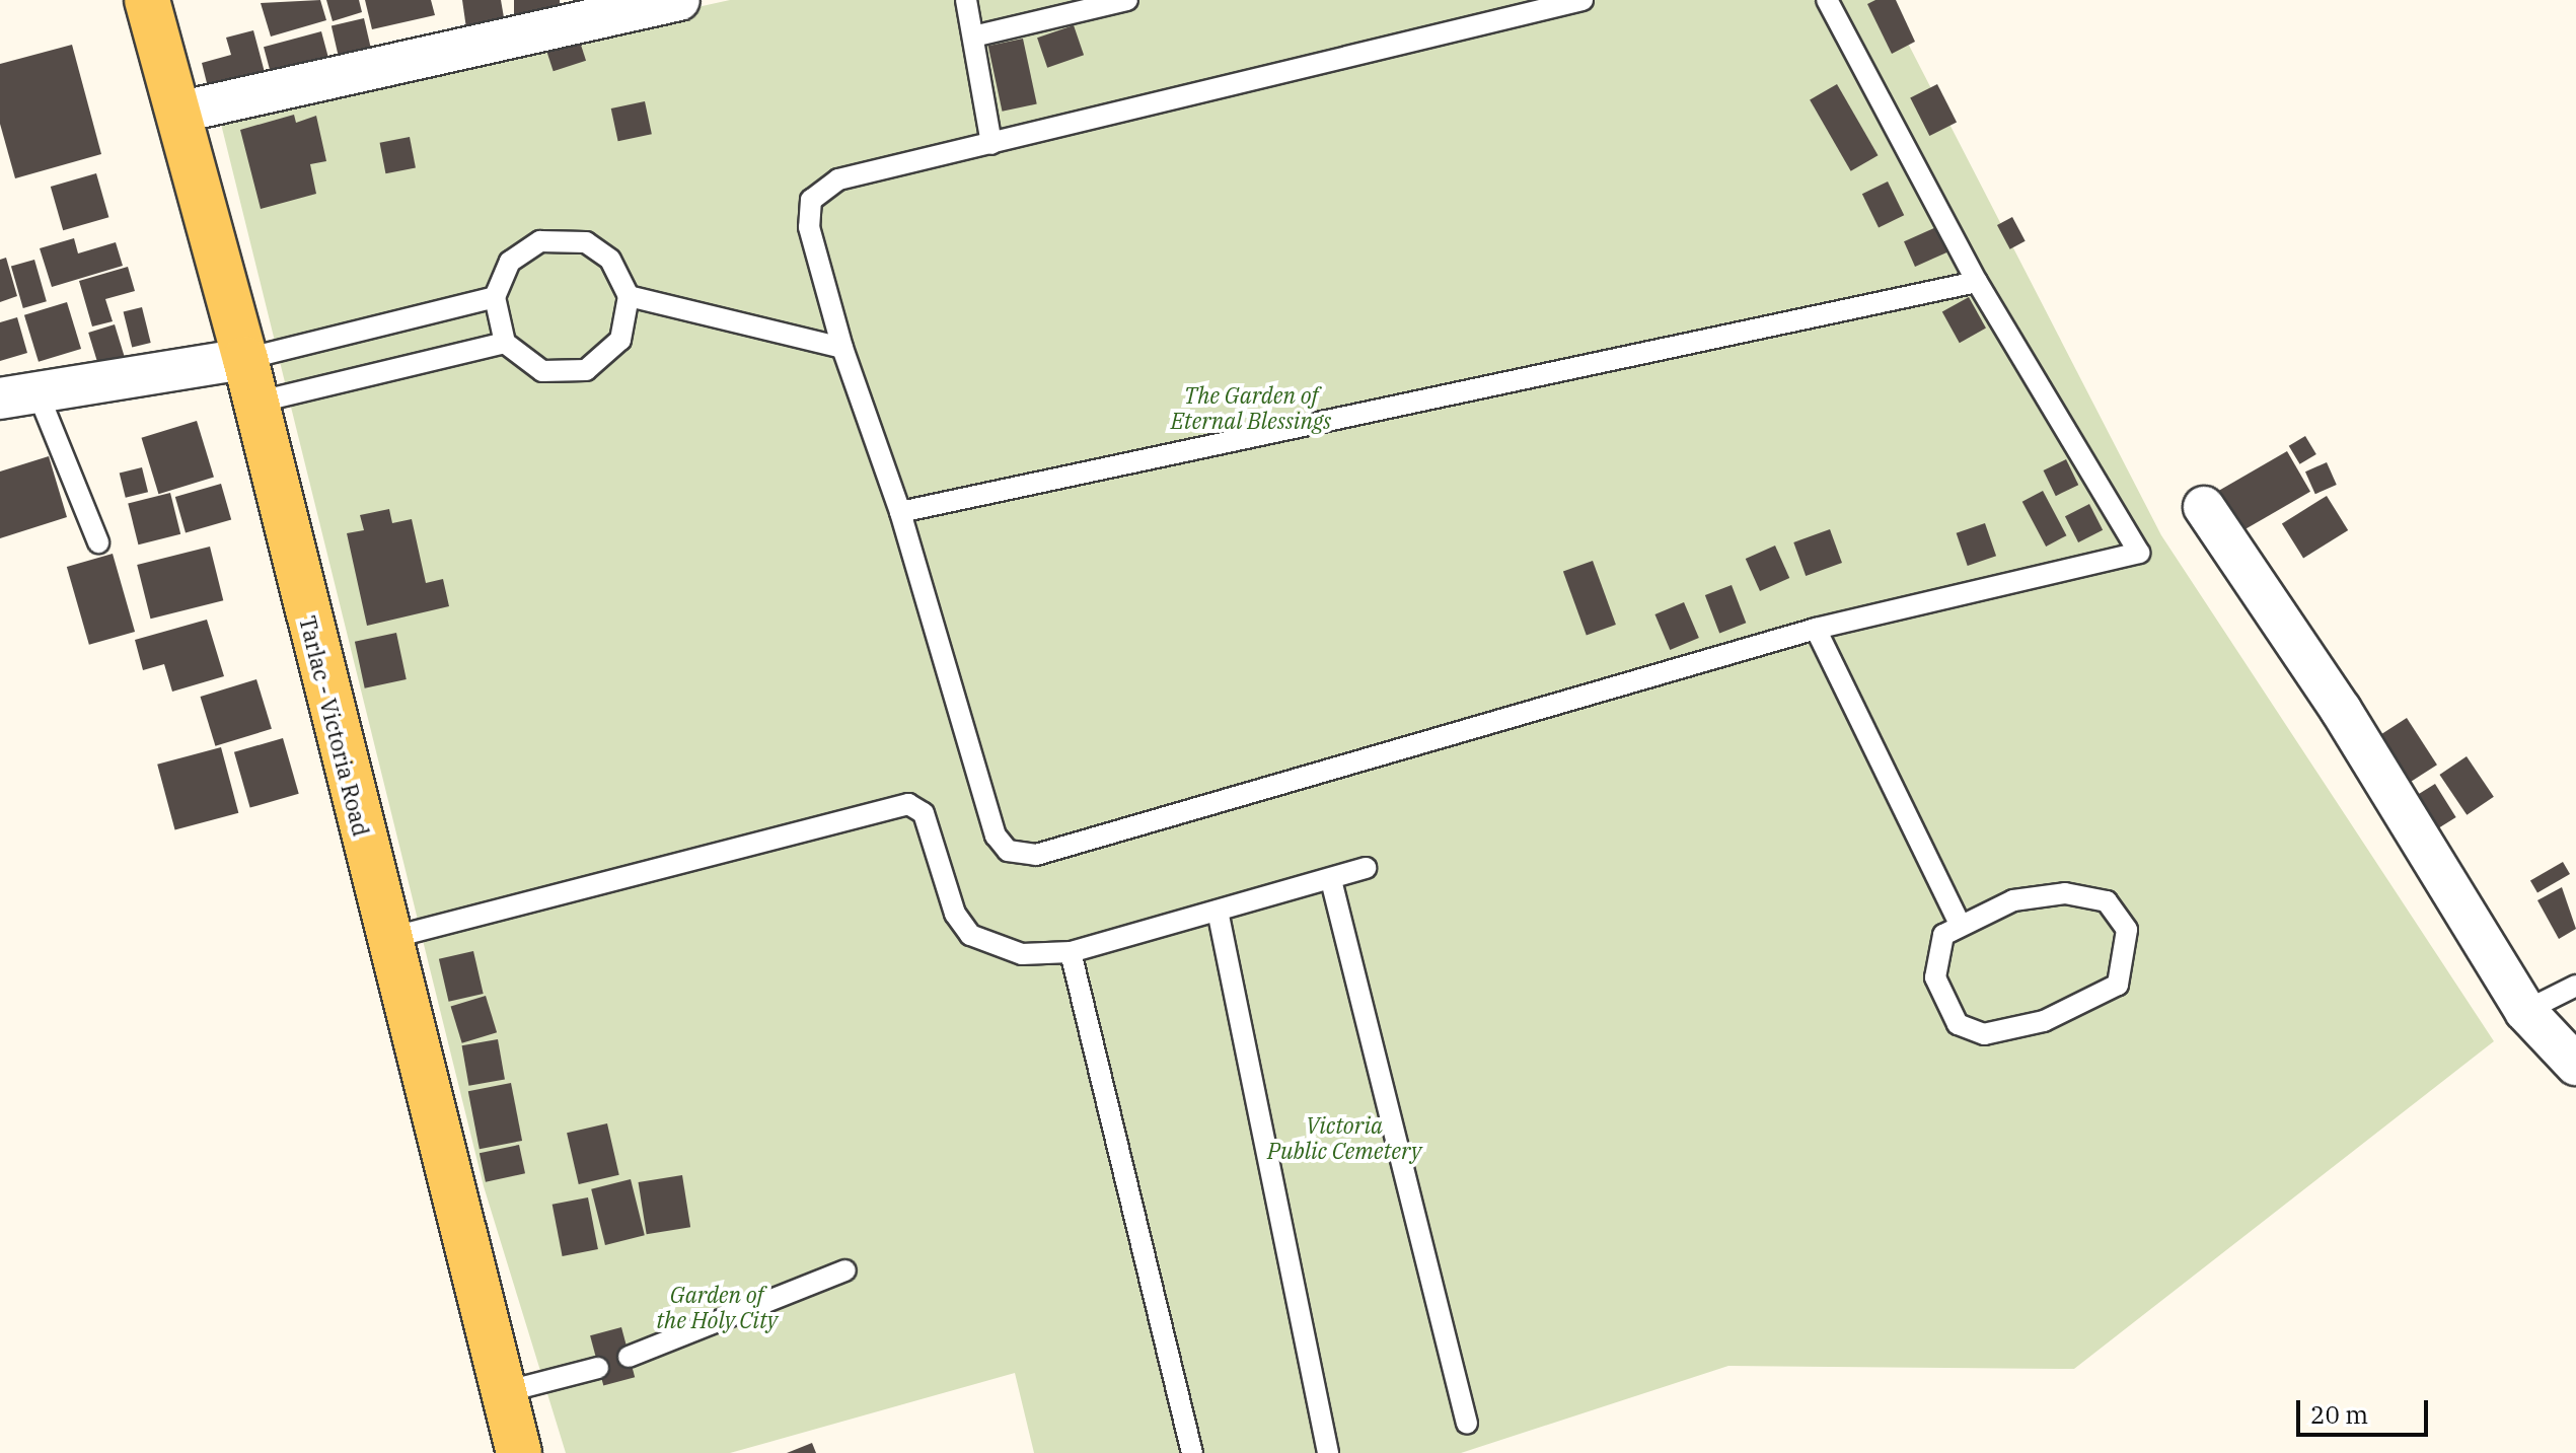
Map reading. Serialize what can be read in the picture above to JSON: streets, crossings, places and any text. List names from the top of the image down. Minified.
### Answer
{"streets":{"main road":["Tarlac - Victoria Road"]},"parks":["The Garden of Eternal Blessings","Victoria Public Cemetery","Garden of the Holy City"],"scale_bar":"20 m"}
